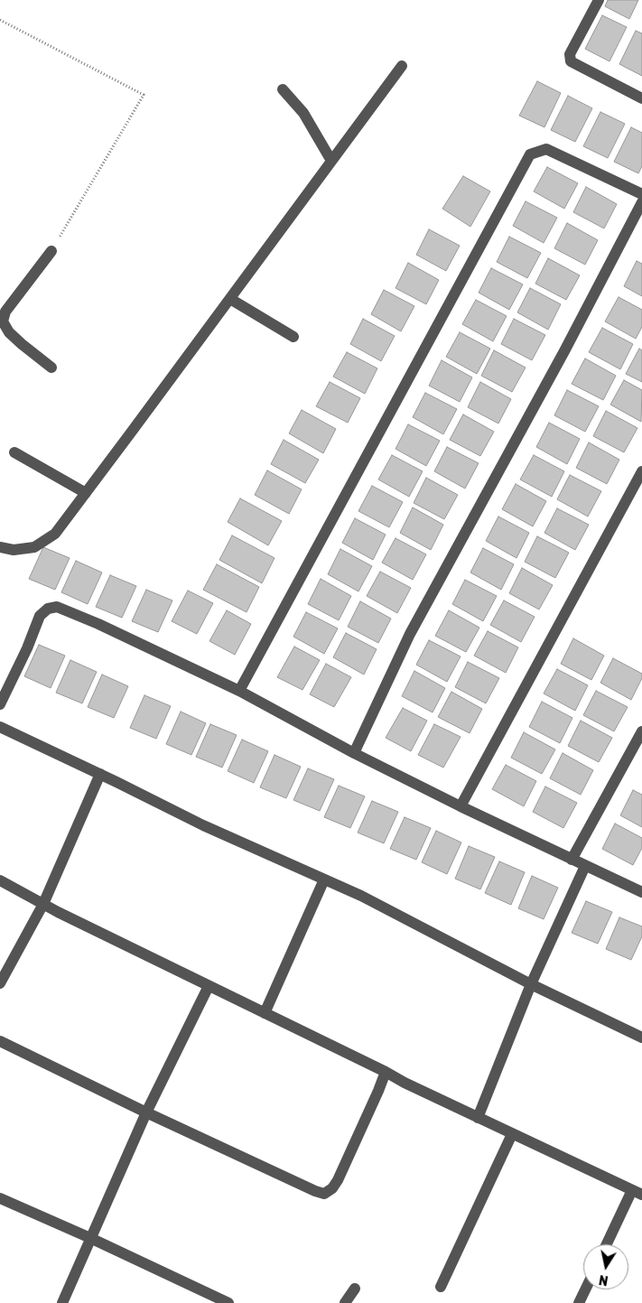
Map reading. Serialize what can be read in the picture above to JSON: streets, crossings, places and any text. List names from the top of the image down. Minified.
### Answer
{"north":"bottom"}
